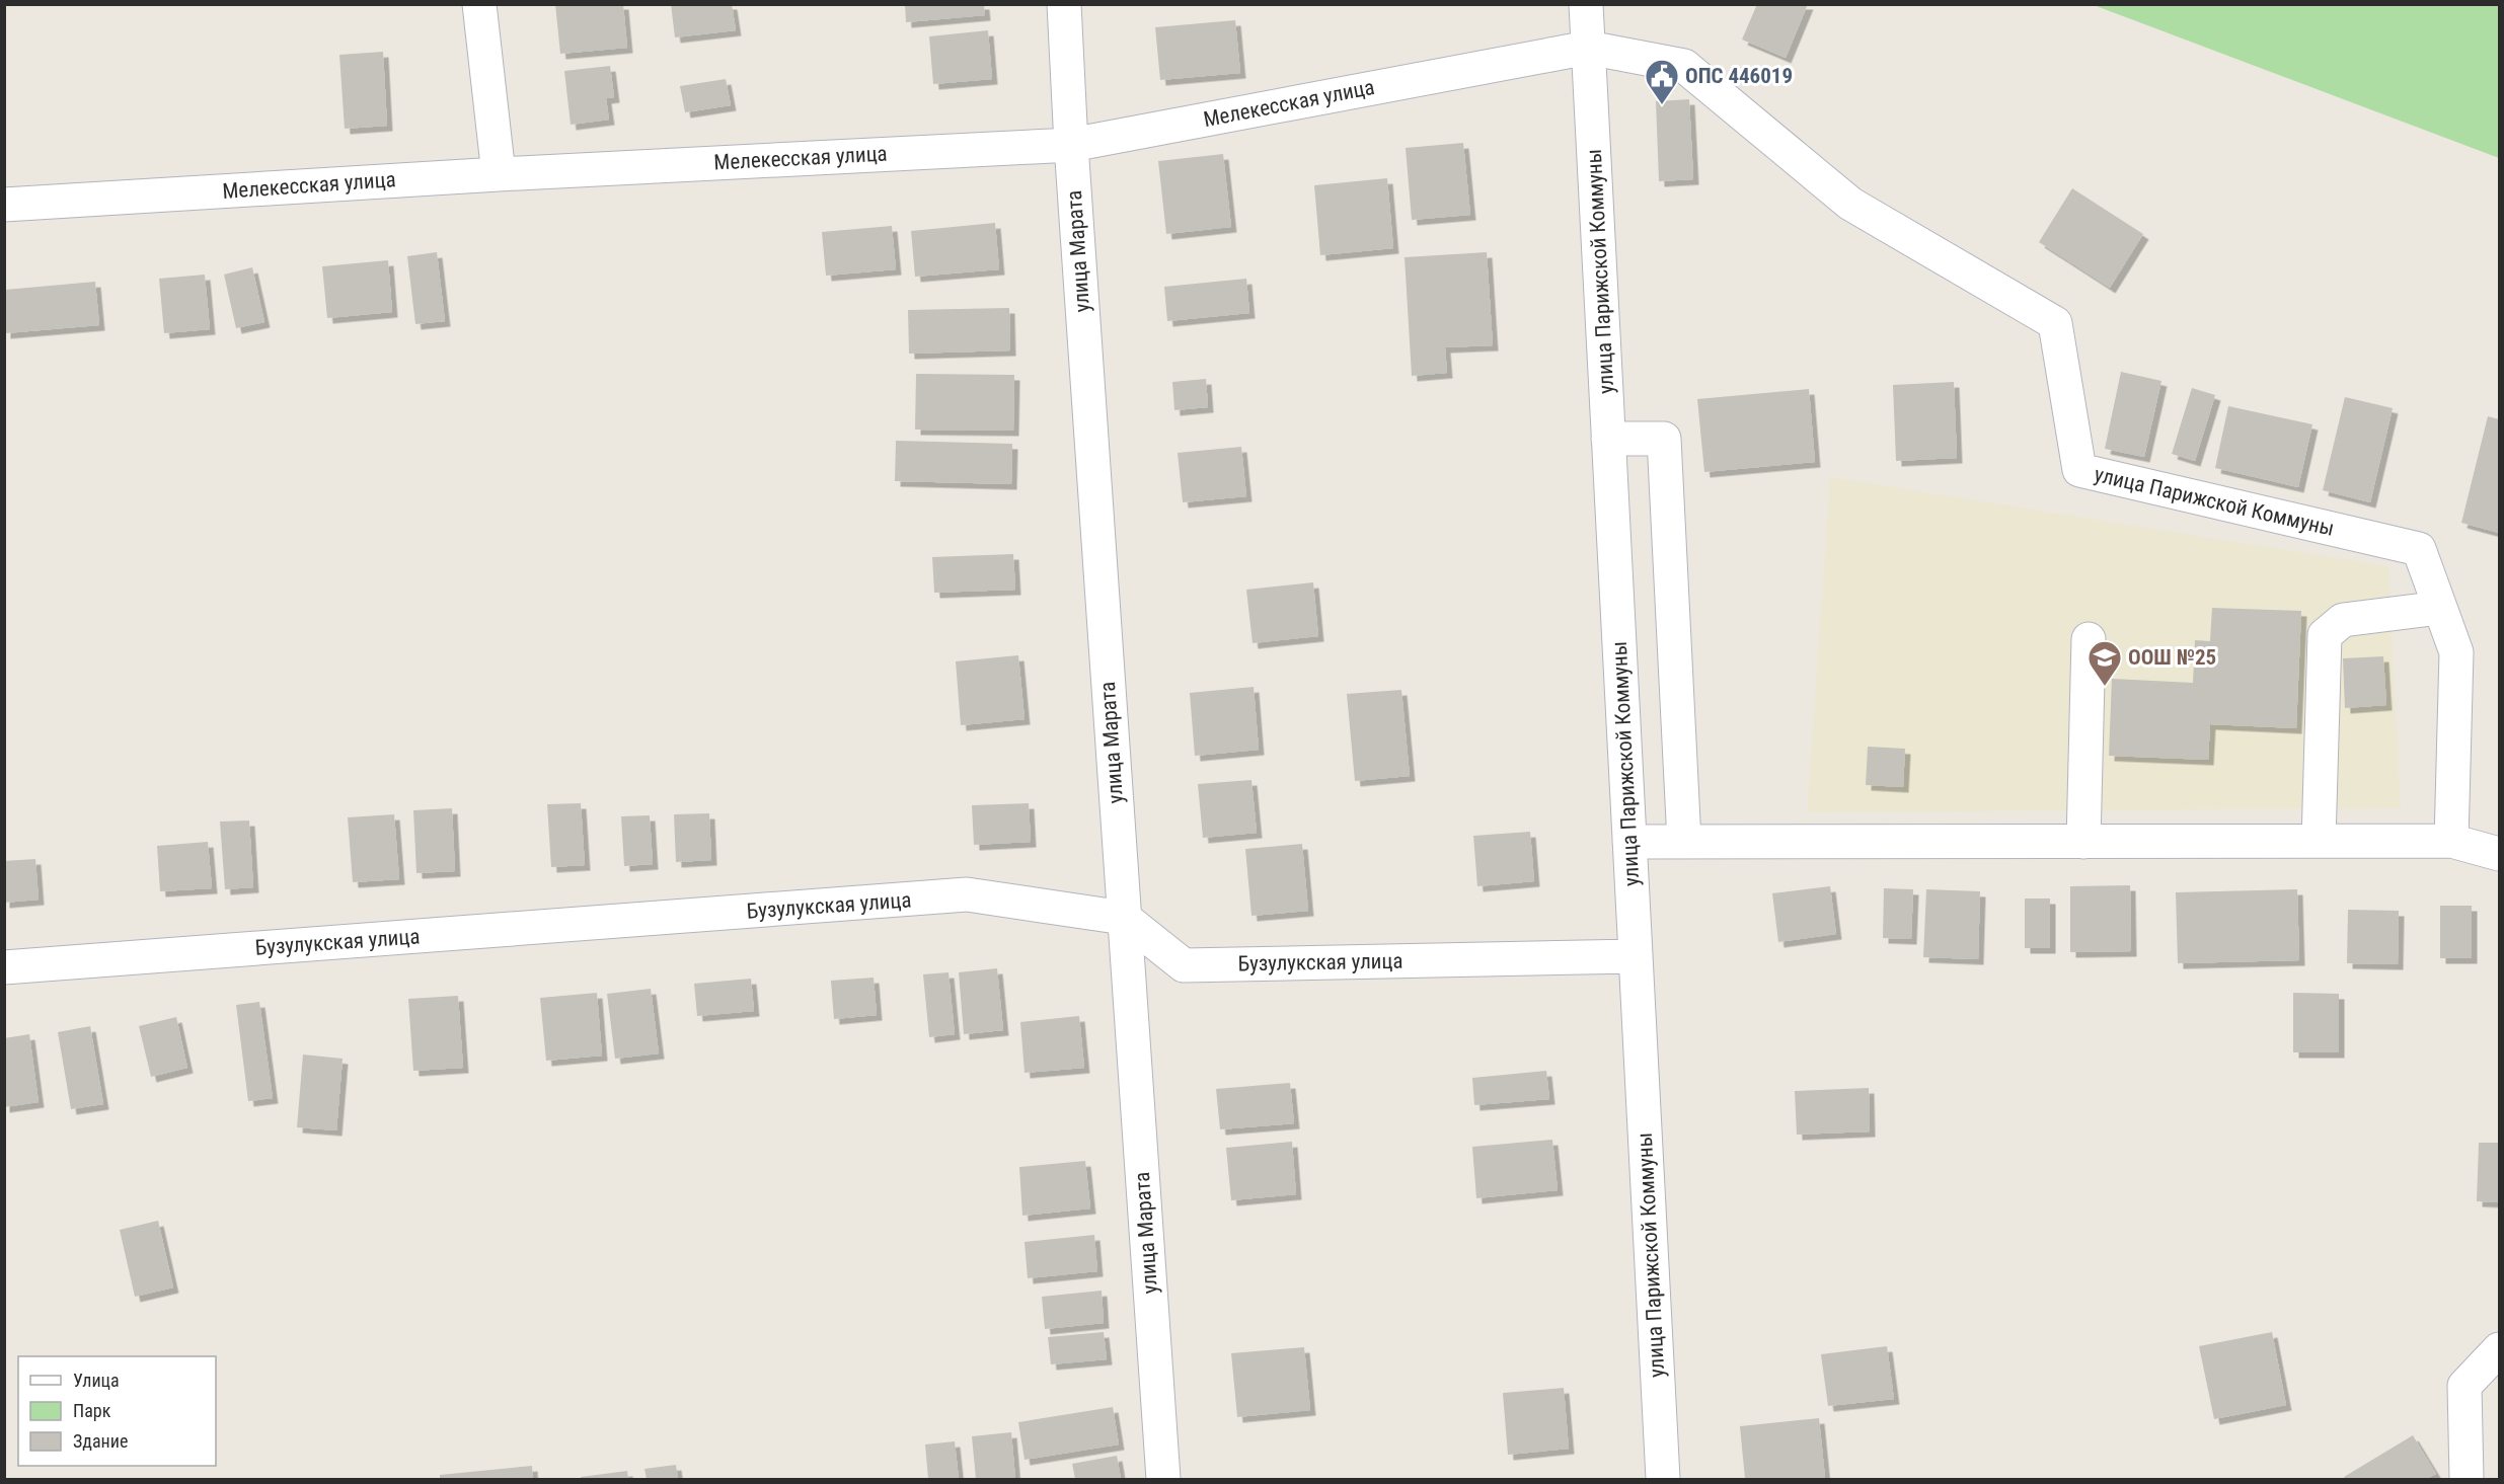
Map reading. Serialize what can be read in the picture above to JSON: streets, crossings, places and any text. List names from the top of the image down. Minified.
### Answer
{"streets":{"street":["Мелекесская улица","улица Марата","улица Парижской Коммуны","Бузулукская улица"]},"crossings":[["Мелекесская улица","улица Марата"],["Мелекесская улица","улица Парижской Коммуны"],["улица Марата","Бузулукская улица"],["улица Парижской Коммуны","Бузулукская улица"]],"places":{"public building":["ОПС 446019"],"school or university":["ООШ №25"]},"legend":["Улица","Парк","Здание"]}
